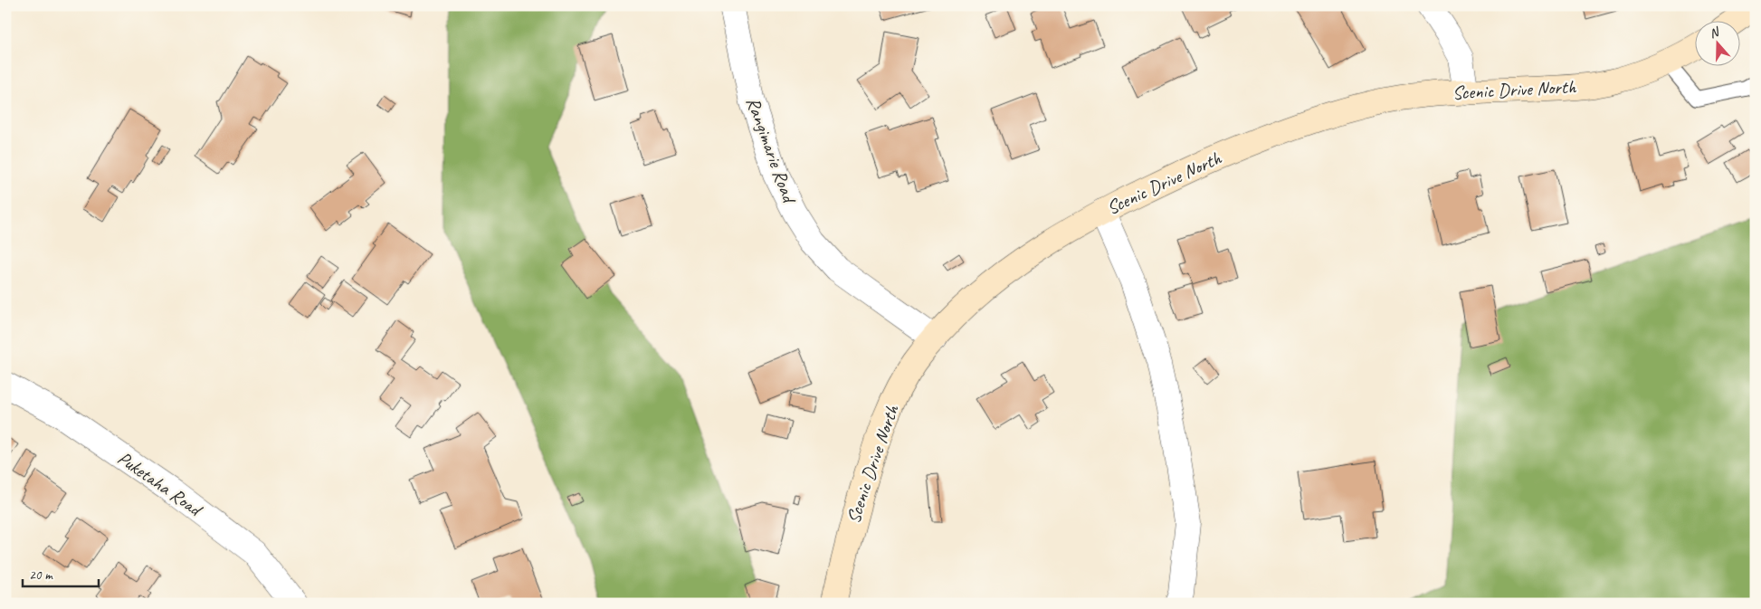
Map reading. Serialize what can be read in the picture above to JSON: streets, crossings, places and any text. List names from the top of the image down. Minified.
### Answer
{"streets":{"main road":["Scenic Drive North"],"street":["Rangimarie Road","Puketaha Road"]},"crossings":[["Scenic Drive North","Rangimarie Road"]],"scale_bar":"20 m","north":"top"}
